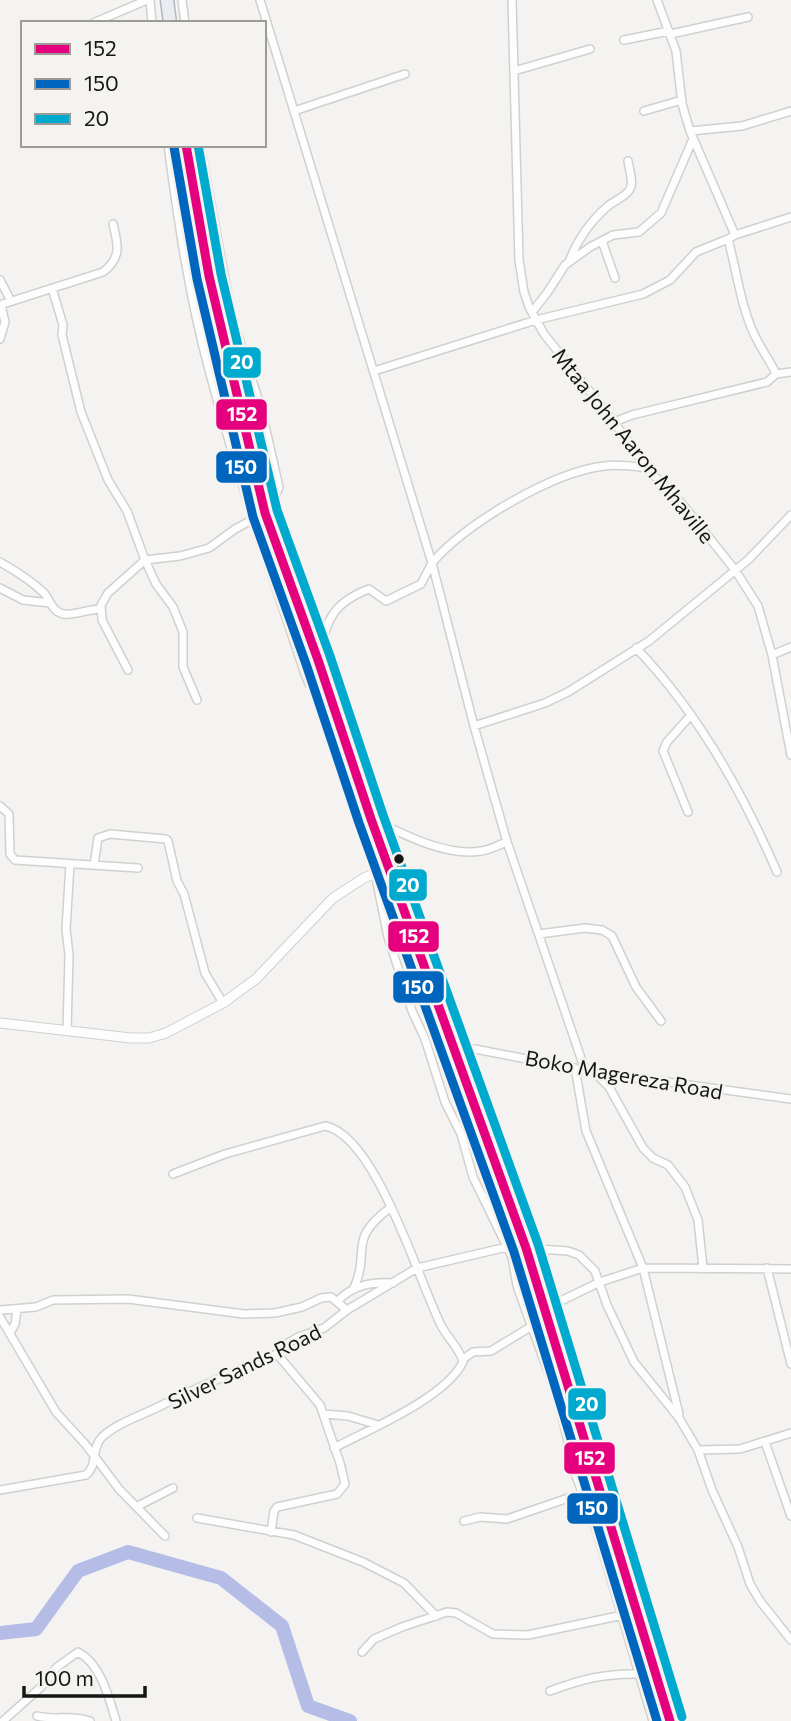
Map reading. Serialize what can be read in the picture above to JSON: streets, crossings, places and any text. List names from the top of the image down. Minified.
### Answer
{"streets":{"street":["Mtaa John Aaron Mhaville","Boko Magereza Road","Silver Sands Road"]},"lines":["transit line 152","transit line 150","transit line 20"],"legend":["152","150","20"],"scale_bar":"100 m"}
